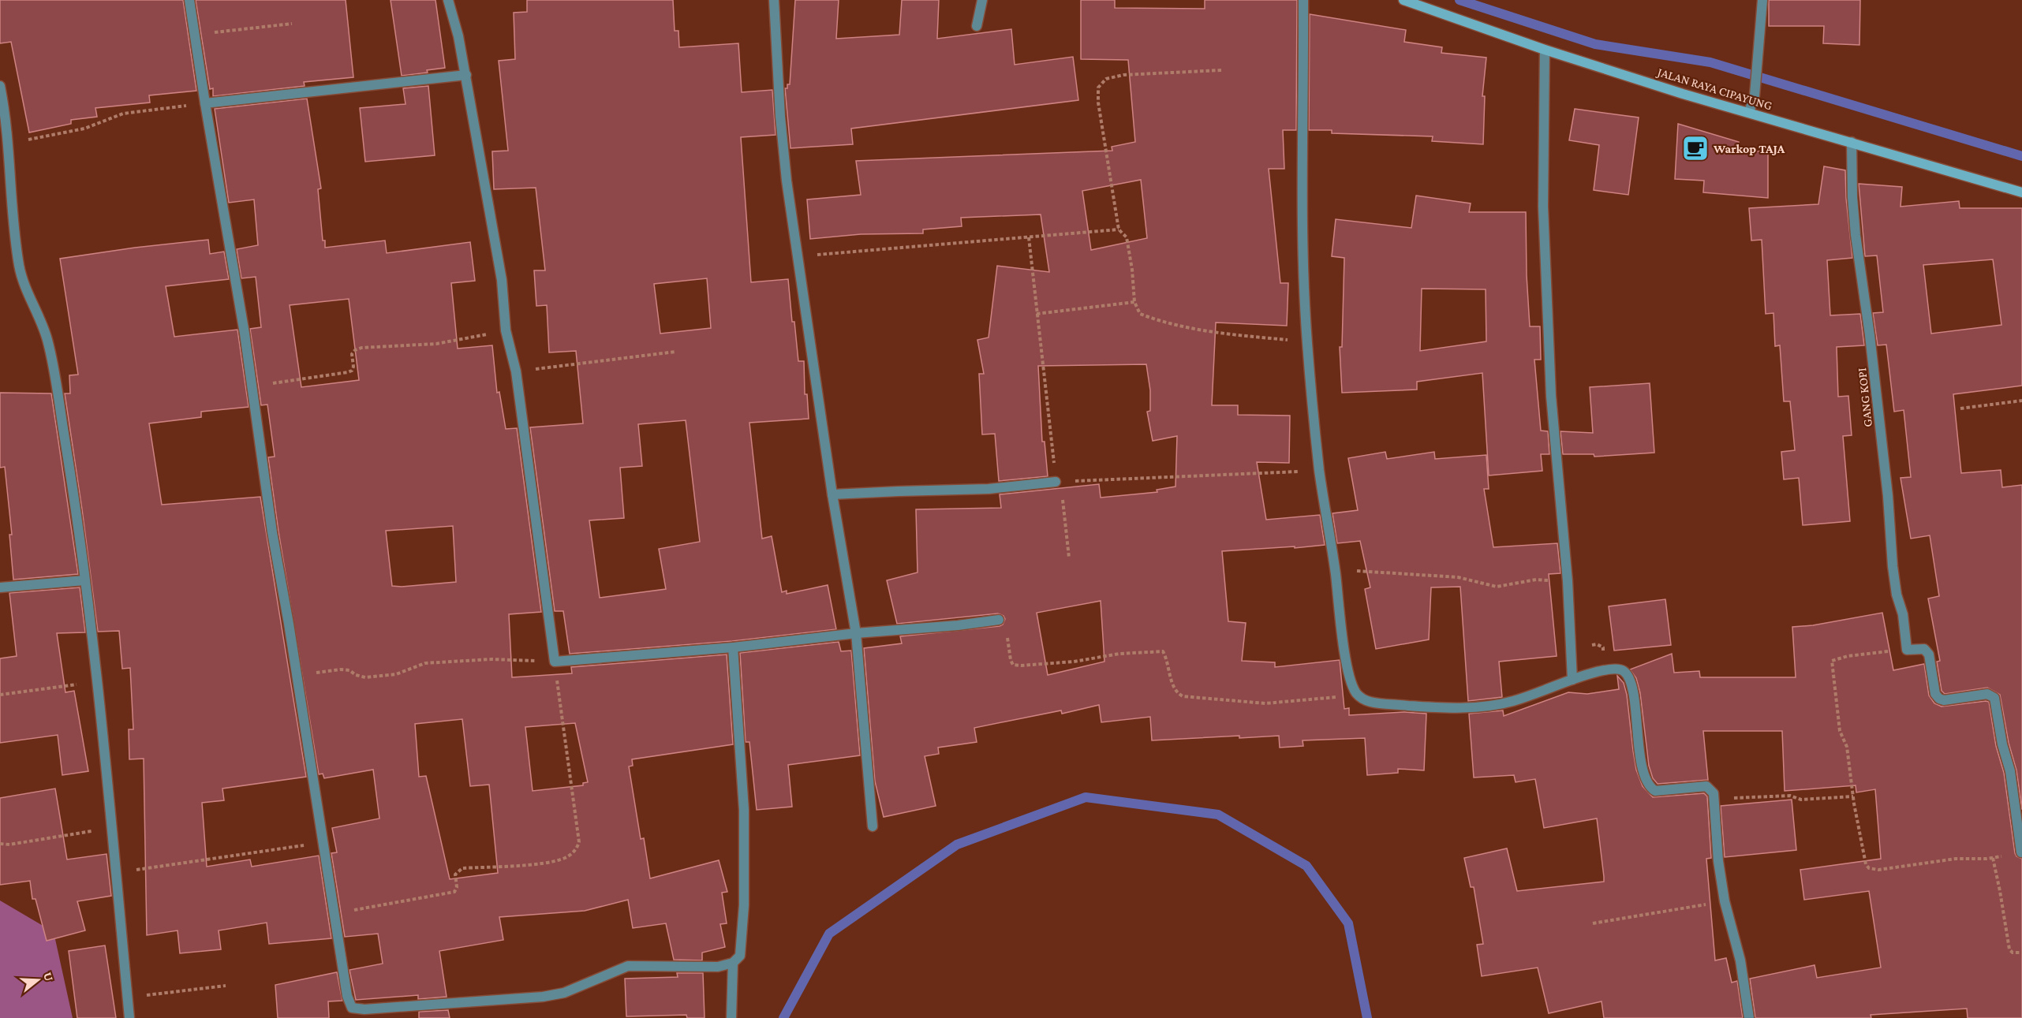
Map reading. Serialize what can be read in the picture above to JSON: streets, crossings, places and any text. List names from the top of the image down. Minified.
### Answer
{"streets":{"main road":["JALAN RAYA CIPAYUNG"],"street":["GANG KOPI"]},"crossings":[["JALAN RAYA CIPAYUNG","GANG KOPI"]],"places":{"cafe":["Warkop TAJA"]},"north":"right"}
